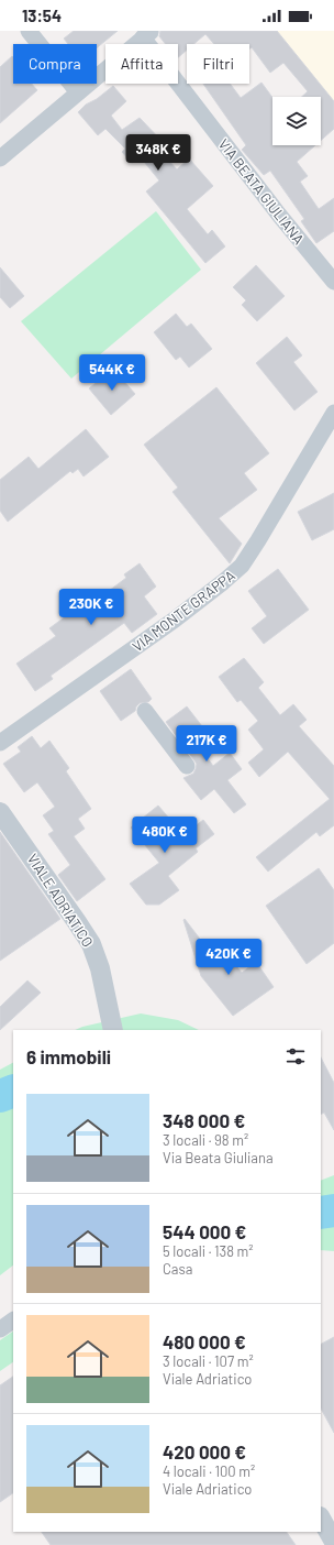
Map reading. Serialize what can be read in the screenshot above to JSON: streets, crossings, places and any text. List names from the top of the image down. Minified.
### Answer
{"streets":{"street":["VIA BEATA GIULIANA","VIA MONTE GRAPPA","VIALE ADRIATICO"]},"page":{"status":"13:54","chip":["Compra","Affitta","Filtri"],"price":["348K €","544K €","230K €","217K €","480K €","420K €"],"heading":"6 immobili","list":[{"name":"348 000 €","note":"3 locali · 98 m² · Via Beata Giuliana"},{"name":"544 000 €","note":"5 locali · 138 m² · Casa"},{"name":"480 000 €","note":"3 locali · 107 m² · Viale Adriatico"},{"name":"420 000 €","note":"4 locali · 100 m² · Viale Adriatico"}]}}
